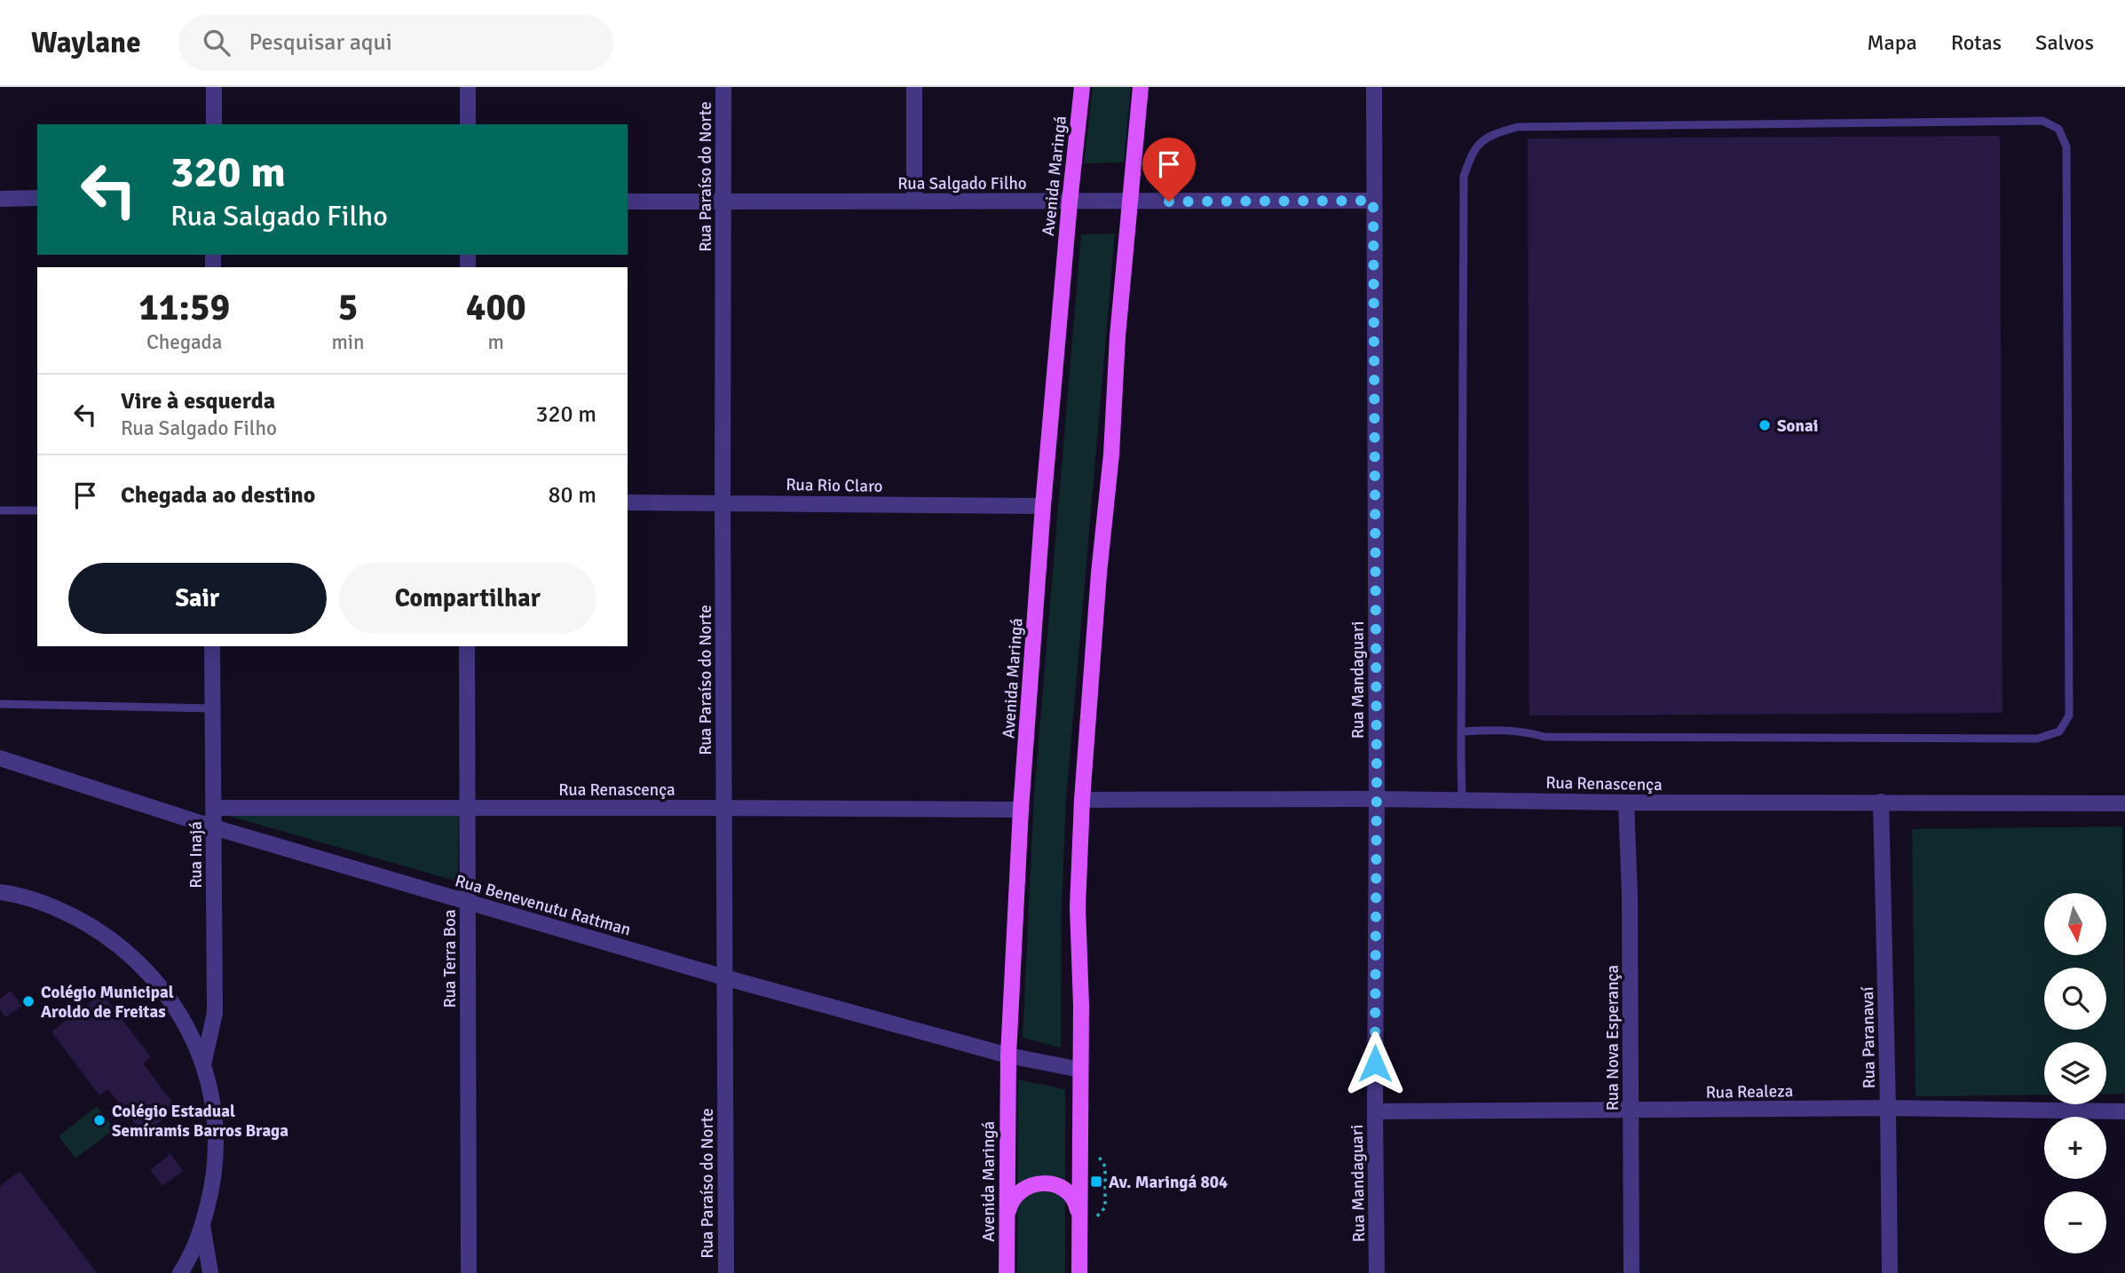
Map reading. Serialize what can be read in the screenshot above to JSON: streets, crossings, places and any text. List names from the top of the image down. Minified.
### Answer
{"streets":{"main road":["Avenida Maringá"],"street":["Rua Paraíso do Norte","Rua Salgado Filho","Rua Rio Claro","Rua Mandaguari","Rua Renascença","Rua Inajá","Rua Benevenutu Rattman","Rua Terra Boa","Rua Nova Esperança","Rua Paranavaí","Rua Realeza"]},"crossings":[["Avenida Maringá","Rua Salgado Filho"],["Avenida Maringá","Rua Rio Claro"],["Avenida Maringá","Rua Renascença"],["Avenida Maringá","Rua Benevenutu Rattman"],["Rua Paraíso do Norte","Rua Salgado Filho"],["Rua Paraíso do Norte","Rua Rio Claro"],["Rua Paraíso do Norte","Rua Renascença"],["Rua Paraíso do Norte","Rua Benevenutu Rattman"],["Rua Salgado Filho","Rua Mandaguari"],["Rua Mandaguari","Rua Renascença"],["Rua Mandaguari","Rua Realeza"],["Rua Renascença","Rua Inajá"],["Rua Renascença","Rua Terra Boa"],["Rua Renascença","Rua Nova Esperança"],["Rua Renascença","Rua Paranavaí"],["Rua Inajá","Rua Benevenutu Rattman"],["Rua Benevenutu Rattman","Rua Terra Boa"],["Rua Nova Esperança","Rua Realeza"],["Rua Paranavaí","Rua Realeza"]],"places":{"other":["Sonai","Colégio Municipal Aroldo de Freitas","Colégio Estadual Semíramis Barros Braga"],"transit":["Av. Maringá 804"]},"north":"bottom","page":{"header":"Waylane","search":"Pesquisar aqui","nav":["Mapa","Rotas","Salvos"],"turn":["320 m","Rua Salgado Filho"],"eta":["11:59","Chegada","5","min","400","m"],"list":[{"name":"Vire à esquerda","note":"Rua Salgado Filho","value":"320 m"},{"name":"Chegada ao destino","value":"80 m"}],"buttons":["Sair","Compartilhar"],"map_buttons":["+","−"]}}
